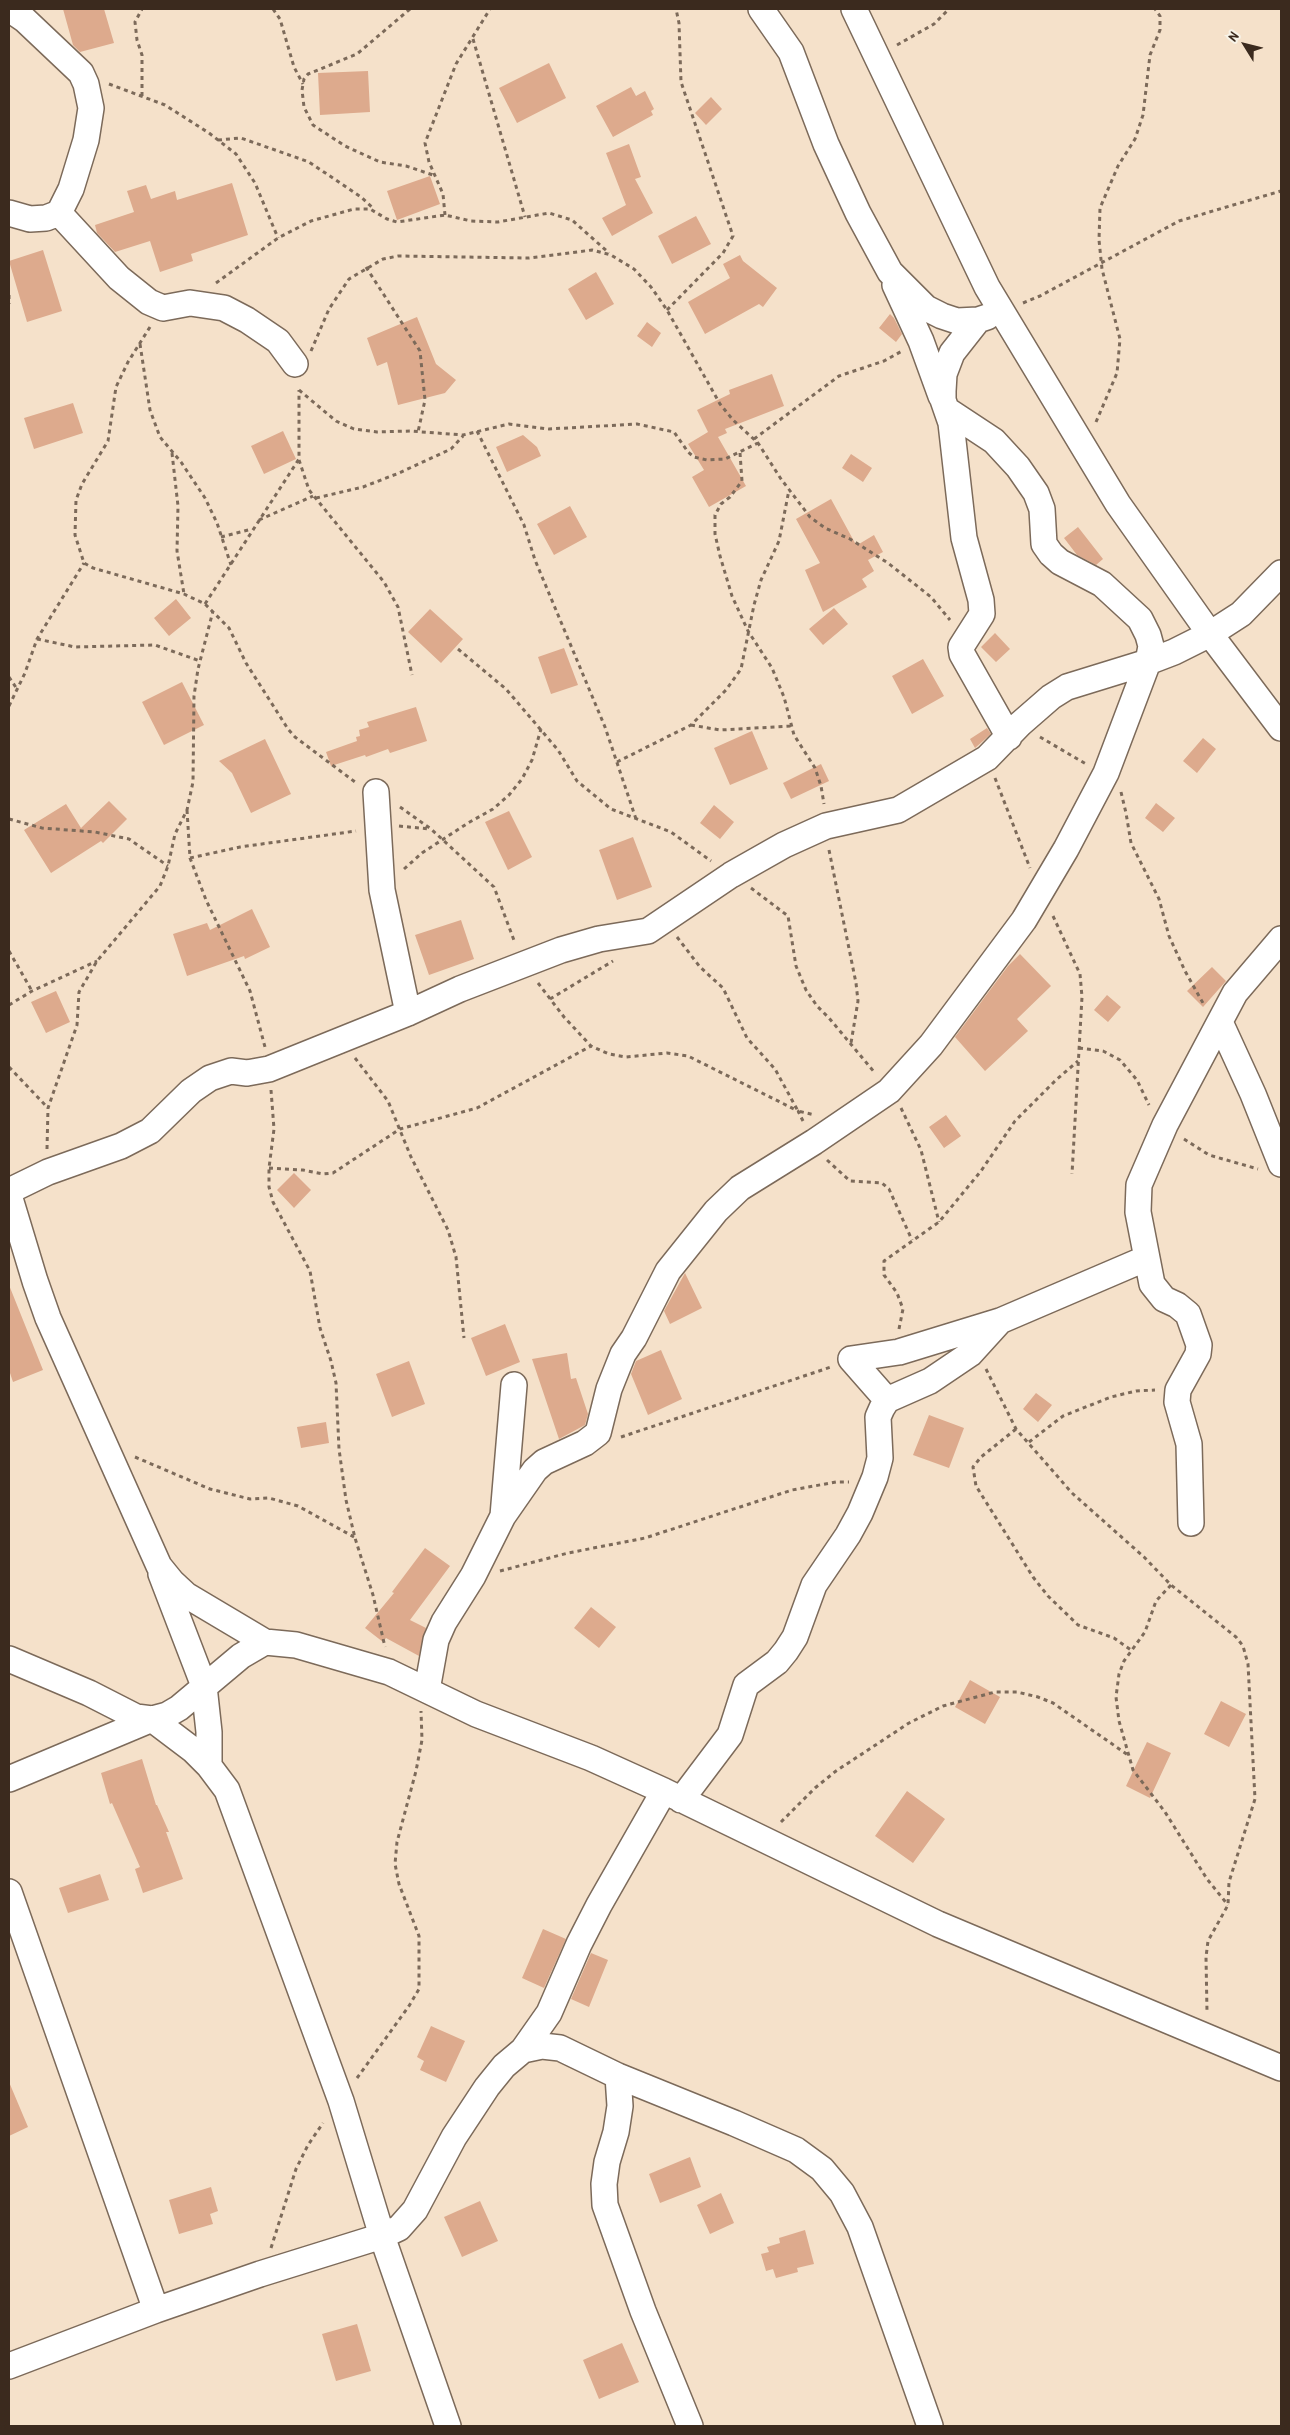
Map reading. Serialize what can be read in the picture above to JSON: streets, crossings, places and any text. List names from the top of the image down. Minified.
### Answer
{"north":"top left"}
